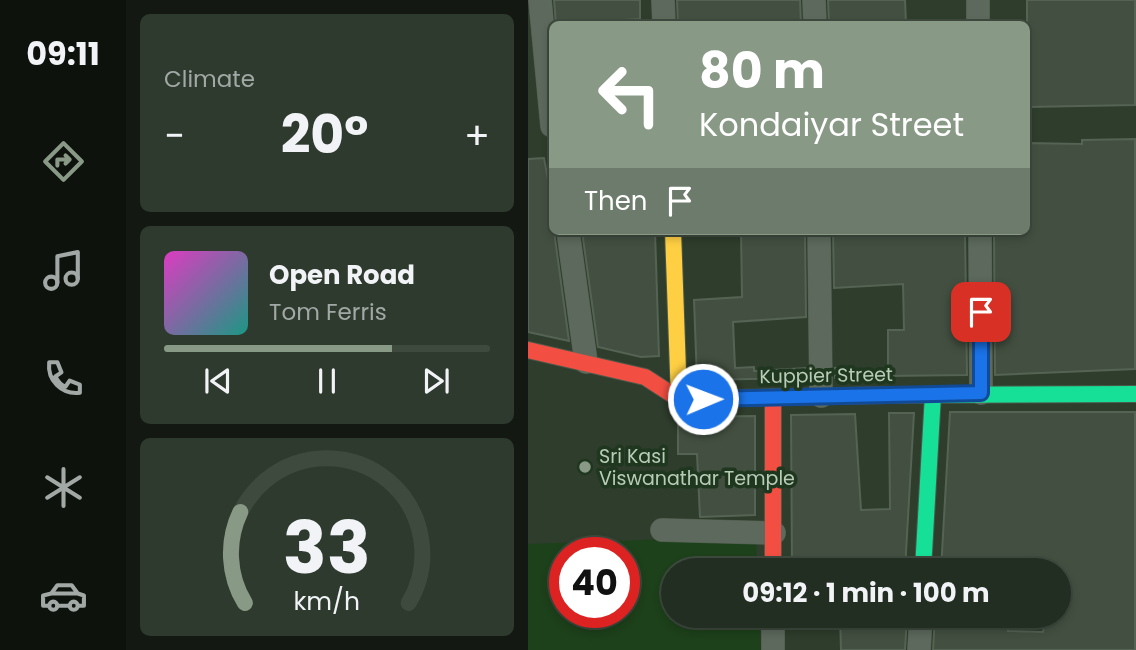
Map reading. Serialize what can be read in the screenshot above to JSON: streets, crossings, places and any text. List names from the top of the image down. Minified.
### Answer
{"streets":{"street":["Kuppier Street"]},"places":["Sri Kasi Viswanathar Temple"],"page":{"tabs":"09:11","tile":"Climate","turn":["80 m","Kondaiyar Street"],"heat":["−","20°","+"],"then":"Then","song":["Open Road","Tom Ferris"],"limit":"40","trip":"09:12 · 1 min · 100 m","gauge":["33","km/h"]}}
